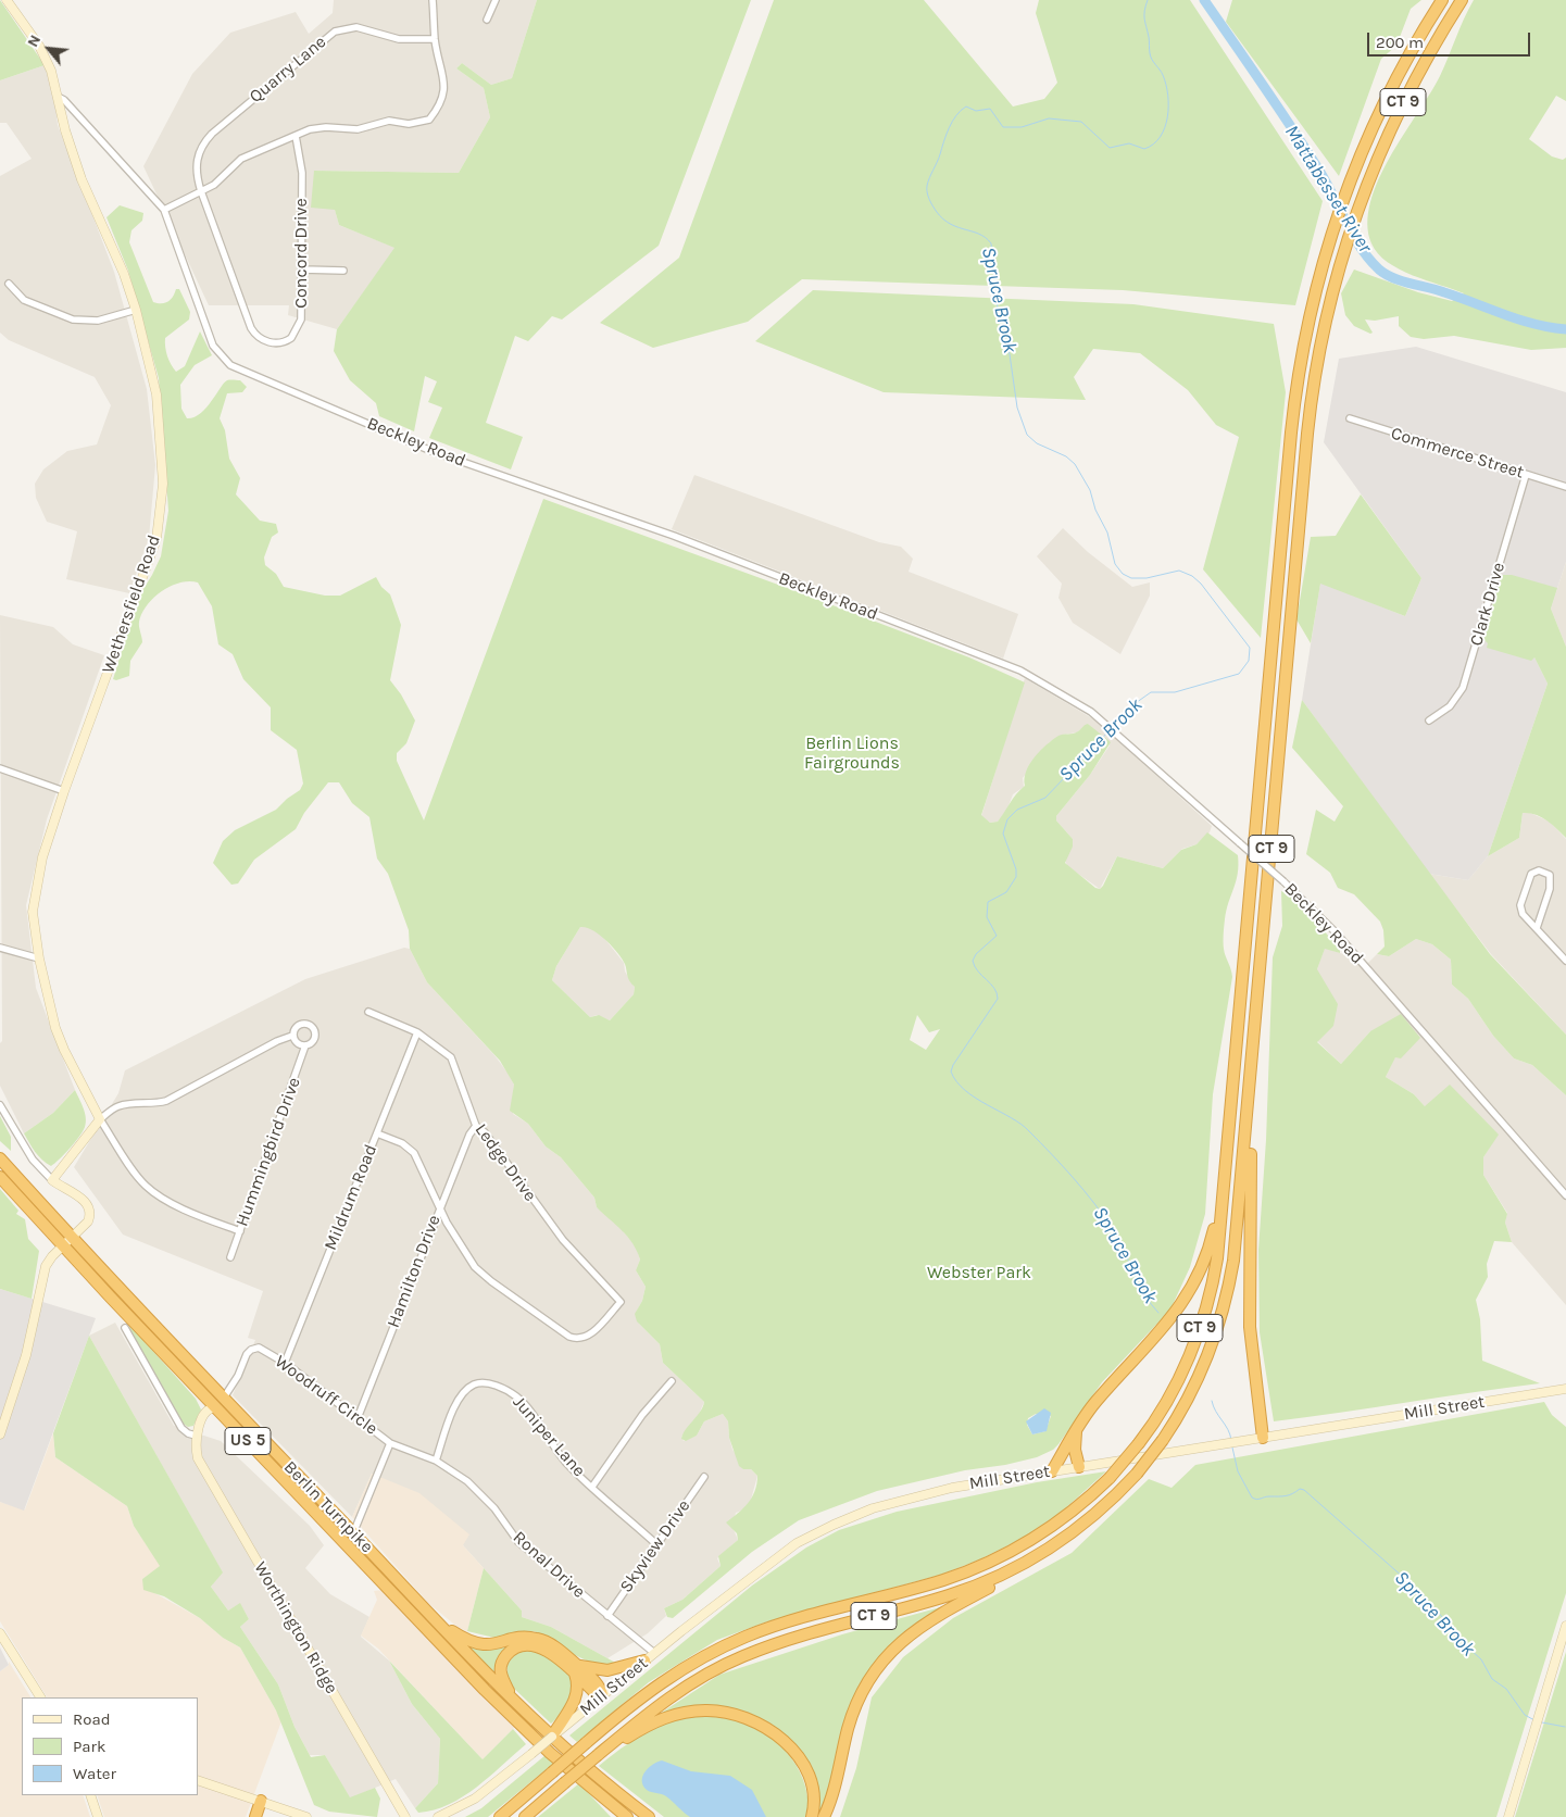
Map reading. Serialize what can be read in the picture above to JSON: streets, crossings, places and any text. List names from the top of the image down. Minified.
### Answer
{"streets":{"highway":["CT 9","US 5","Berlin Turnpike"],"street":["Quarry Lane","Concord Drive","Beckley Road","Commerce Street","Wethersfield Road","Clark Drive","Hummingbird Drive","Ledge Drive","Mildrum Road","Hamilton Drive","Woodruff Circle","Mill Street","Juniper Lane","Skyview Drive","Ronal Drive","Worthington Ridge"]},"crossings":[["Quarry Lane","Concord Drive"],["Beckley Road","Wethersfield Road"],["Commerce Street","Clark Drive"],["Wethersfield Road","Hummingbird Drive"],["Ledge Drive","Mildrum Road"],["Ledge Drive","Hamilton Drive"],["Mildrum Road","Woodruff Circle"],["Hamilton Drive","Woodruff Circle"],["Woodruff Circle","Berlin Turnpike"],["Woodruff Circle","Ronal Drive"],["Mill Street","Ronal Drive"],["Juniper Lane","Skyview Drive"],["Juniper Lane","Ronal Drive"],["Skyview Drive","Ronal Drive"]],"water":["Mattabesset River","Spruce Brook"],"parks":["Berlin Lions Fairgrounds","Webster Park"],"legend":["Road","Park","Water"],"scale_bar":"200 m","north":"top left"}
